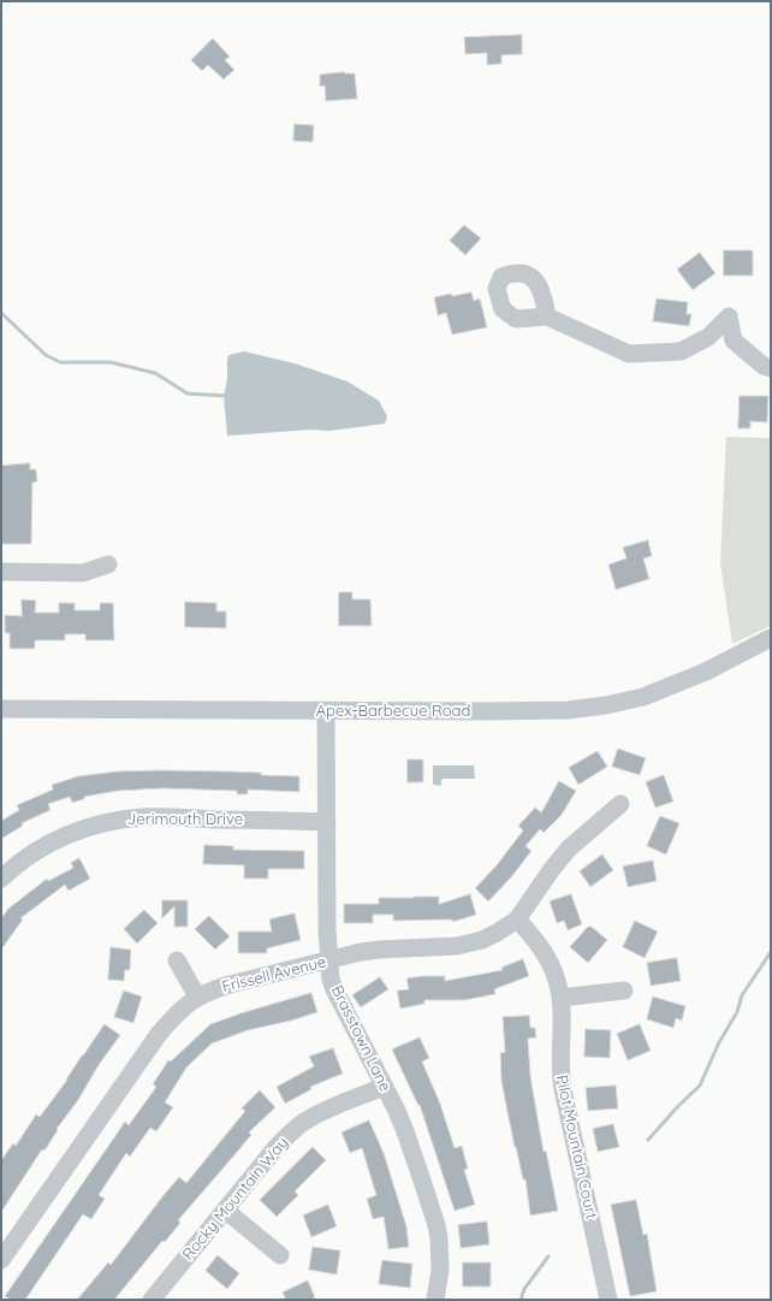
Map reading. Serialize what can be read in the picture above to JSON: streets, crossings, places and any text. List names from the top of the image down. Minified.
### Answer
{"streets":{"street":["Apex-Barbecue Road","Jerimouth Drive","Frissell Avenue","Brasstown Lane","Pilot Mountain Court","Rocky Mountain Way"]},"crossings":[["Apex-Barbecue Road","Brasstown Lane"],["Jerimouth Drive","Brasstown Lane"],["Frissell Avenue","Brasstown Lane"],["Frissell Avenue","Pilot Mountain Court"],["Brasstown Lane","Rocky Mountain Way"]]}
